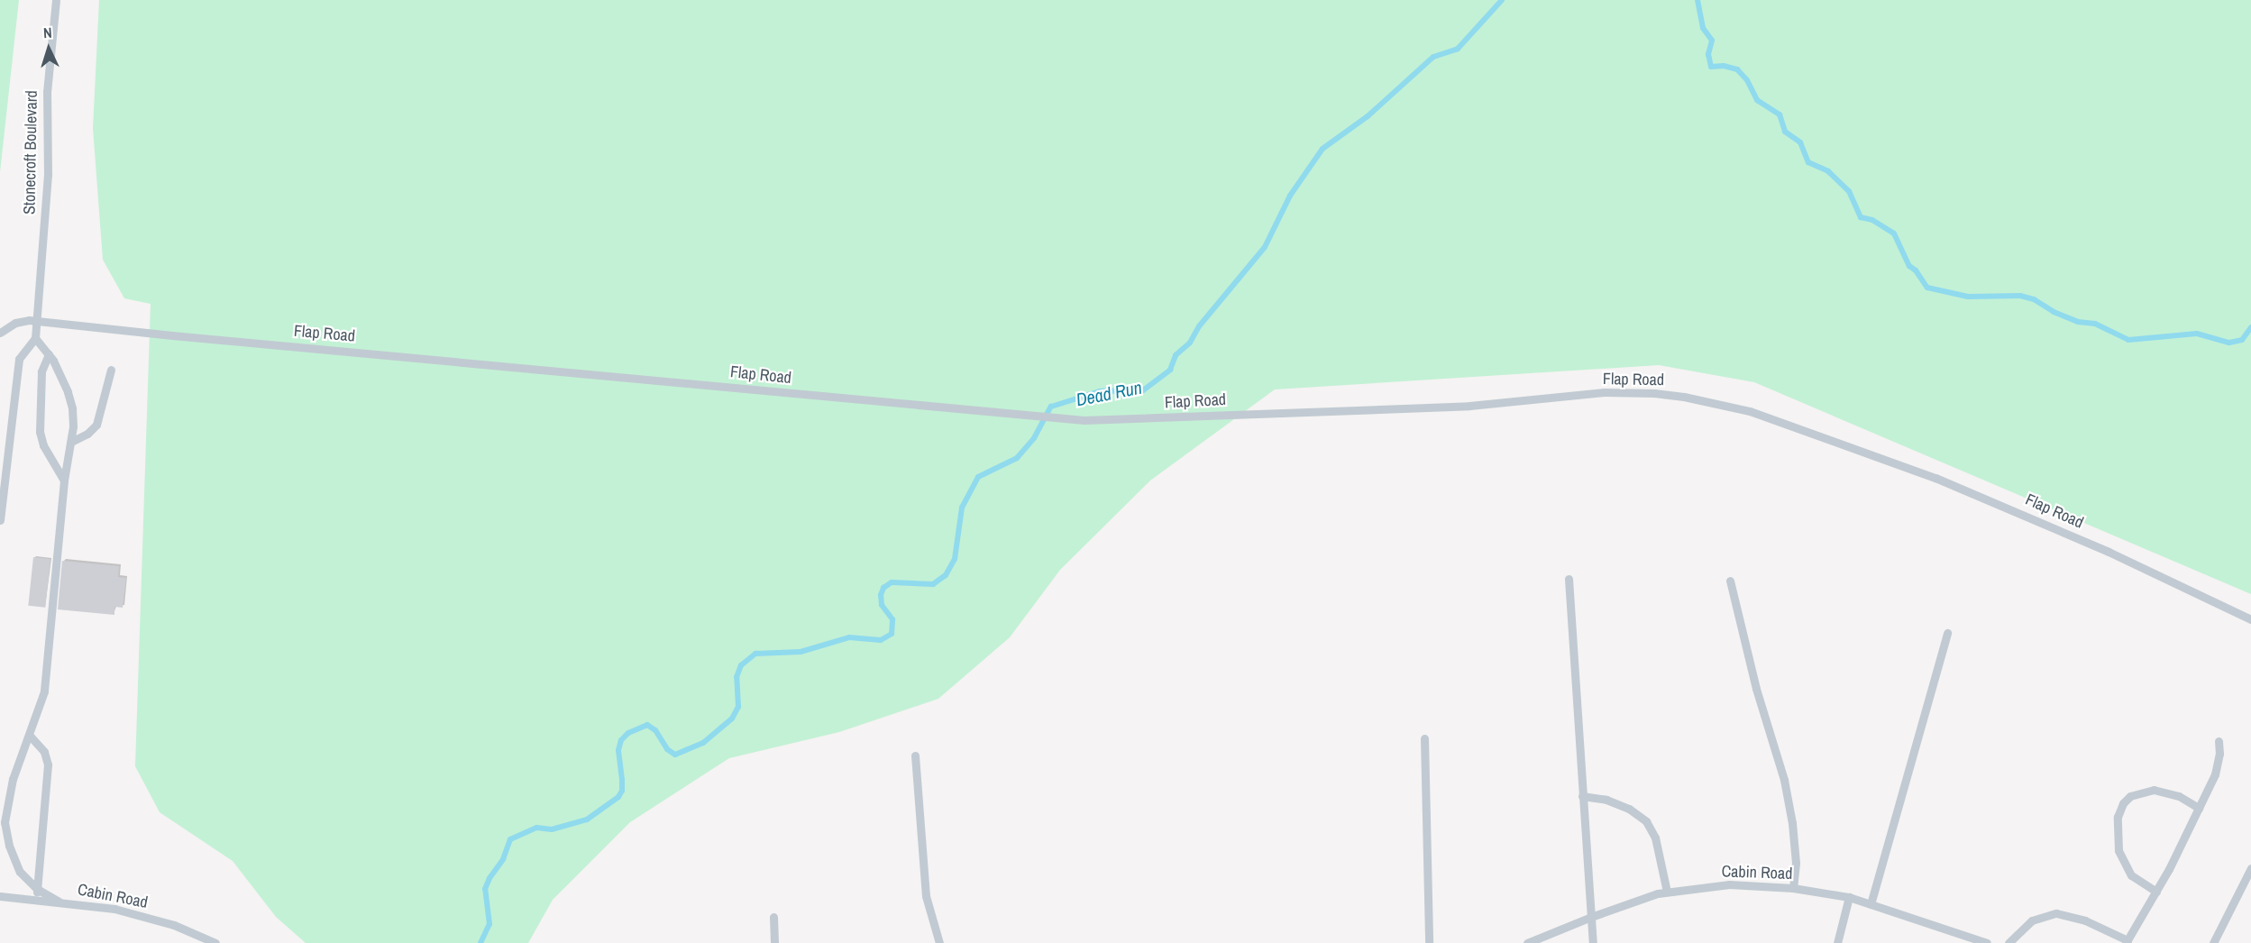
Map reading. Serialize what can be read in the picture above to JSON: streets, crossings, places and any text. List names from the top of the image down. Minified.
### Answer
{"streets":{"lane":["Stonecroft Boulevard","Flap Road","Cabin Road"]},"crossings":[["Stonecroft Boulevard","Flap Road"]],"water":["Dead Run"],"north":"top"}
